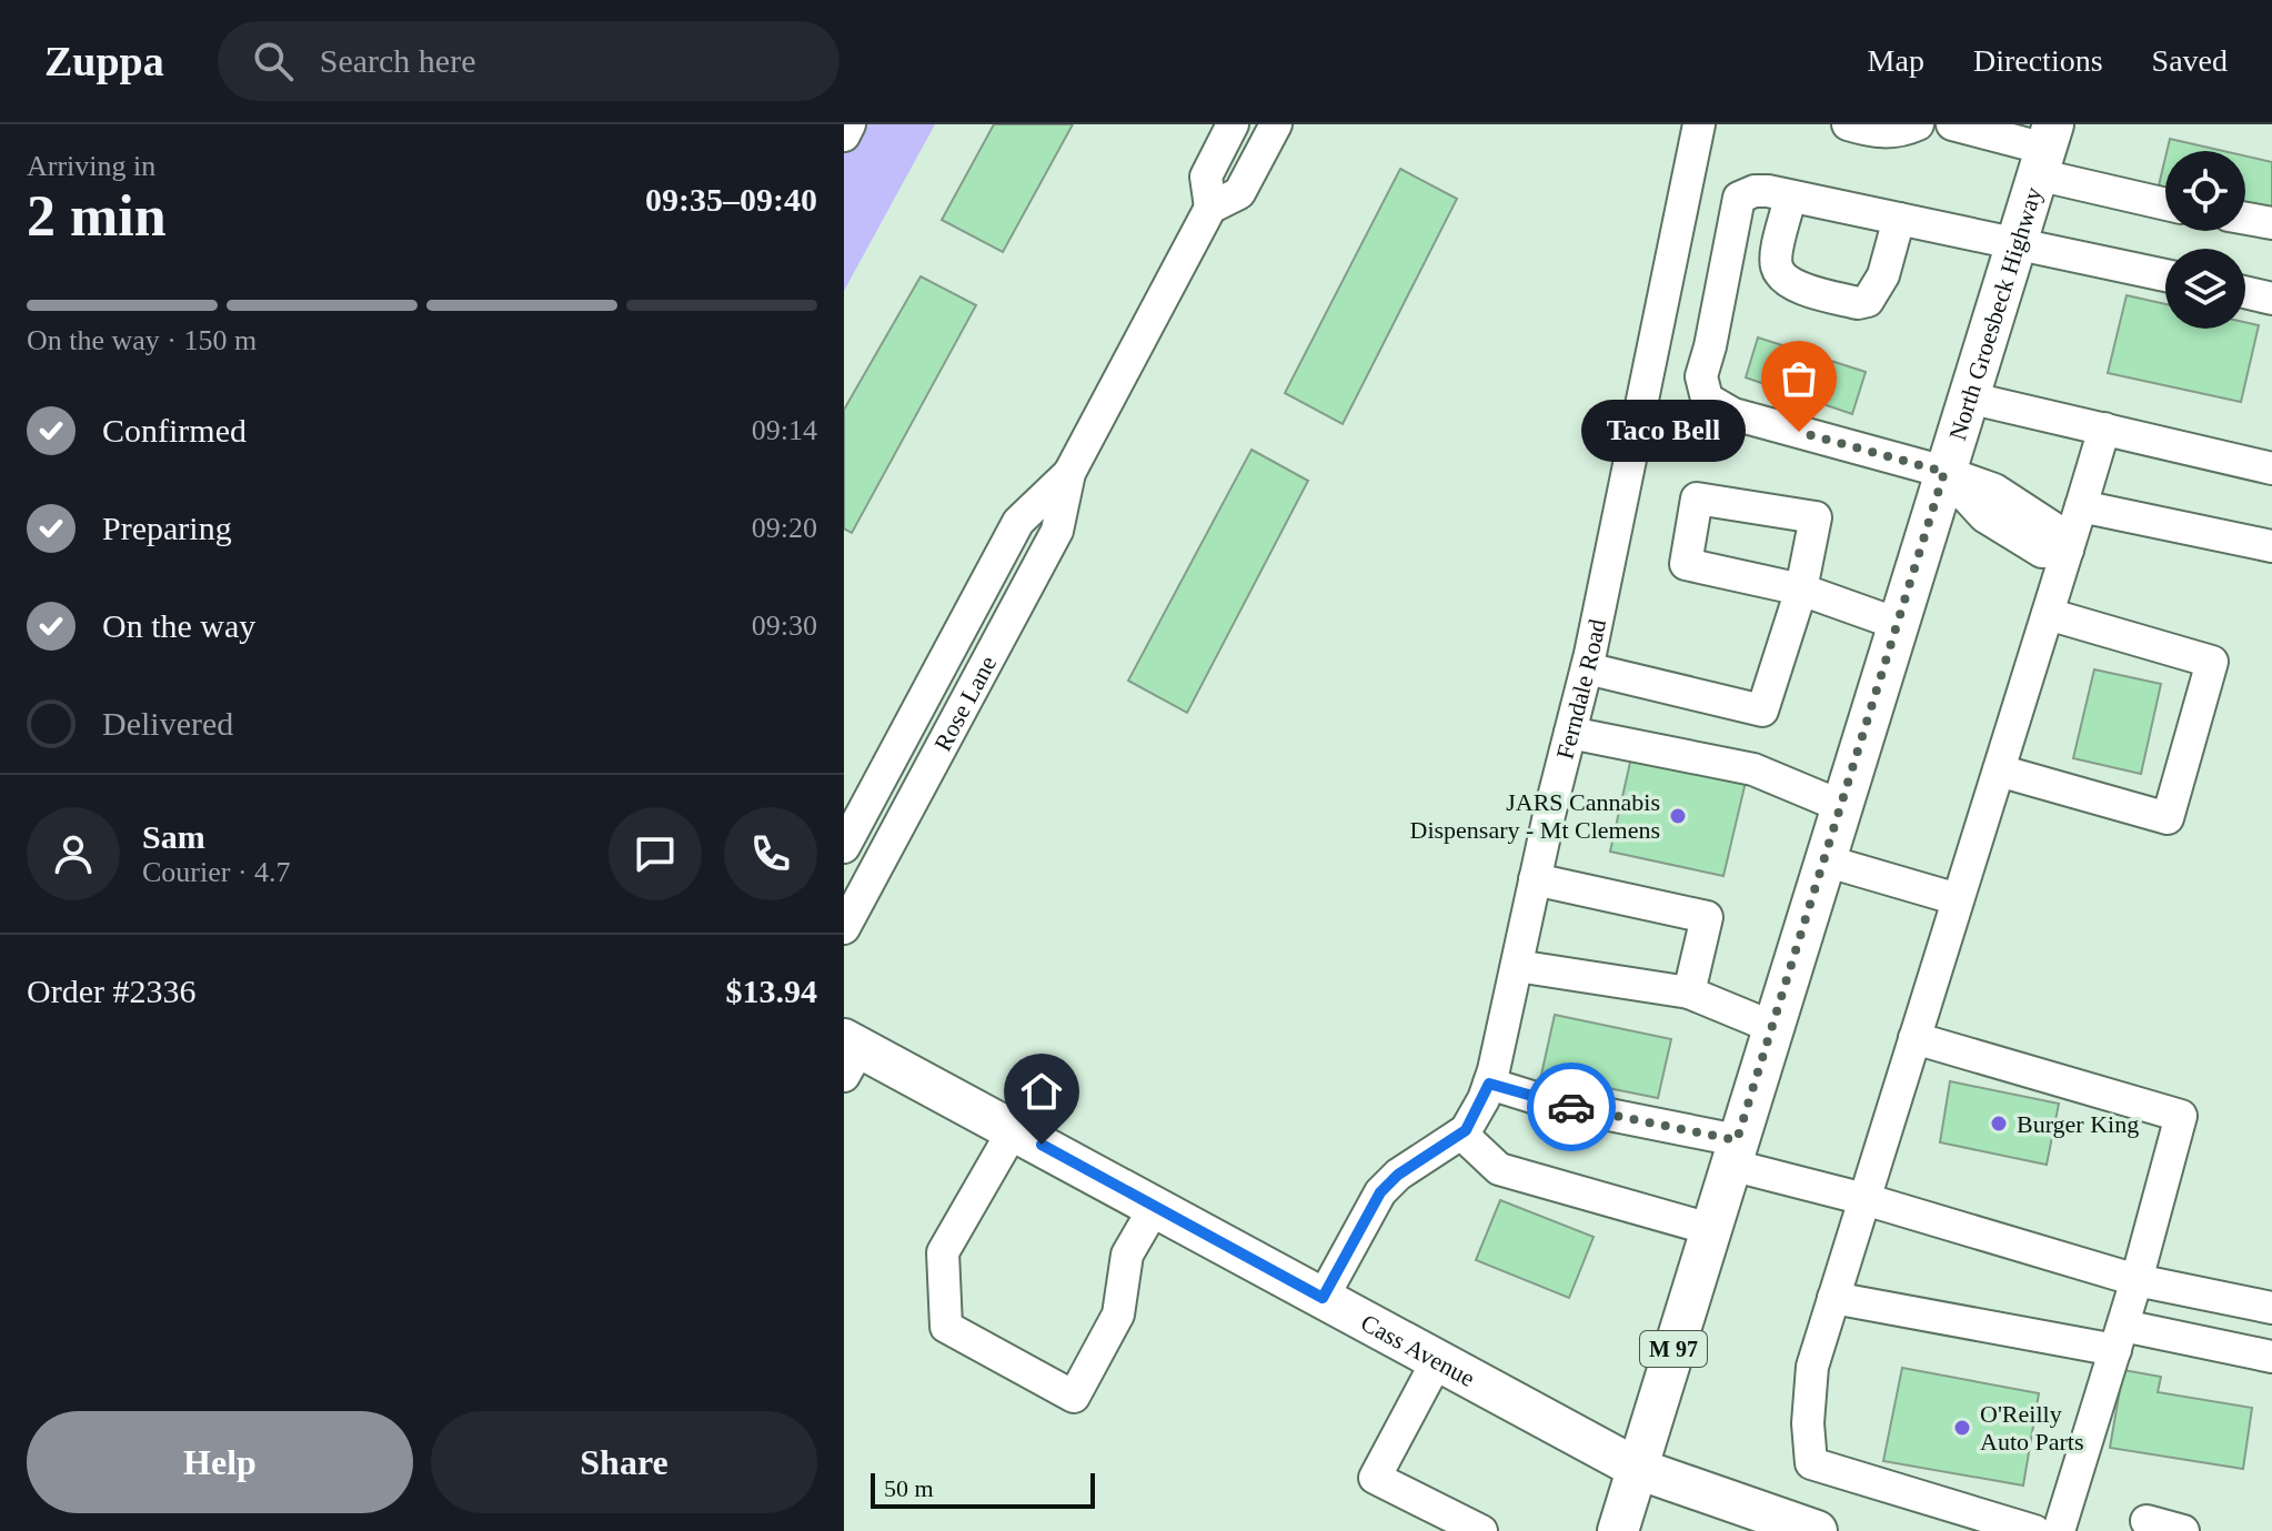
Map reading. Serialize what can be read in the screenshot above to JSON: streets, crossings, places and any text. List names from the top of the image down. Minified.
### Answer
{"streets":{"main road":["North Groesbeck Highway","M 97","Cass Avenue"],"street":["Ferndale Road","Rose Lane"]},"crossings":[["North Groesbeck Highway","M 97"],["North Groesbeck Highway","Cass Avenue"],["Ferndale Road","Cass Avenue"],["M 97","Cass Avenue"]],"places":["Taco Bell","JARS Cannabis Dispensary - Mt Clemens","Burger King","O'Reilly Auto Parts"],"scale_bar":"50 m","page":{"header":"Zuppa","search":"Search here","nav":["Map","Directions","Saved"],"heading":["2 min","Arriving in","09:35–09:40"],"panel":["Sam","Courier · 4.7","Order #2336","$13.94"],"bar":"On the way · 150 m","list":[["Confirmed","09:14"],["Preparing","09:20"],["On the way","09:30"],"Delivered"],"bubble":"Taco Bell","buttons":["Help","Share"],"scale":"50 m"}}
